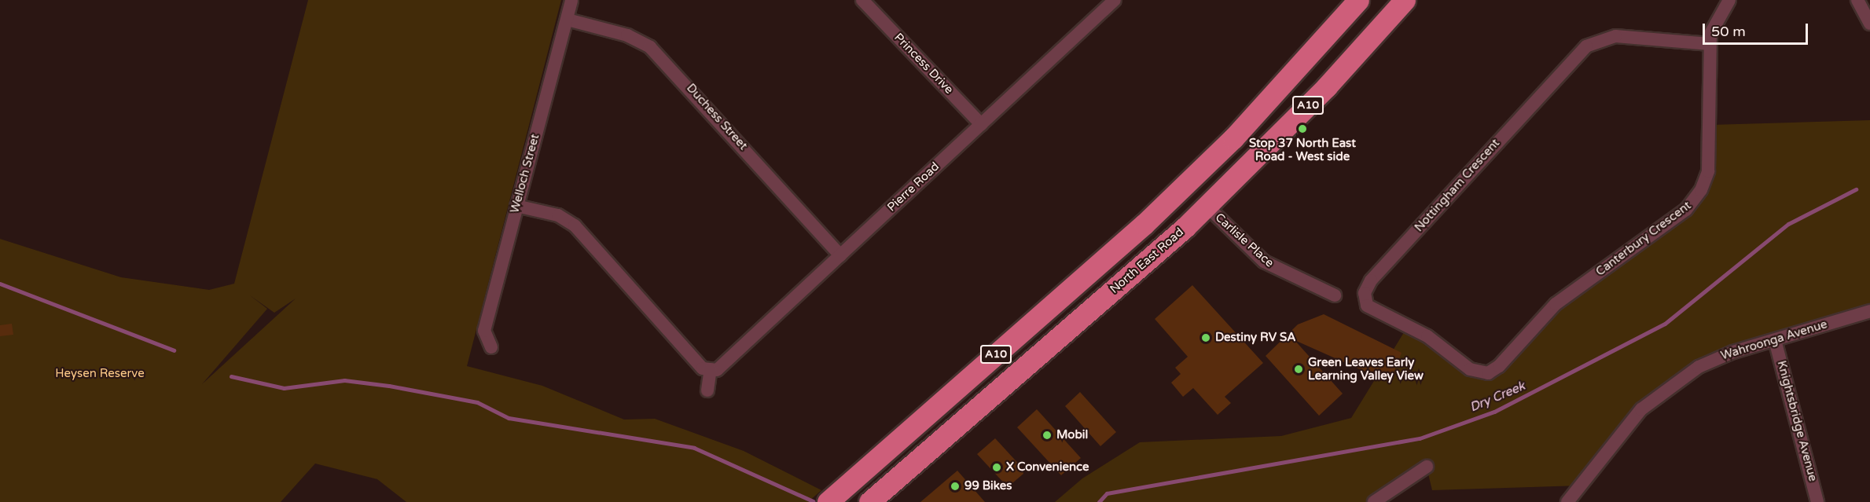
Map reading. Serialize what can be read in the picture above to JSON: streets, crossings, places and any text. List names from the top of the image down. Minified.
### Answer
{"streets":{"highway":["A10","North East Road"],"street":["Princess Drive","Duchess Street","Welloch Street","Nottingham Crescent","Pierre Road","Canterbury Crescent","Carlisle Place","Wahroonga Avenue","Knightsbridge Avenue"]},"crossings":[["Princess Drive","Pierre Road"],["Duchess Street","Welloch Street"],["Duchess Street","Pierre Road"],["Nottingham Crescent","Canterbury Crescent"],["Carlisle Place","North East Road"],["Wahroonga Avenue","Knightsbridge Avenue"]],"water":["Dry Creek"],"parks":["Heysen Reserve"],"places":["Stop 37 North East Road - West side","Destiny RV SA","Green Leaves Early Learning Valley View","Mobil","X Convenience","99 Bikes"],"scale_bar":"50 m"}
